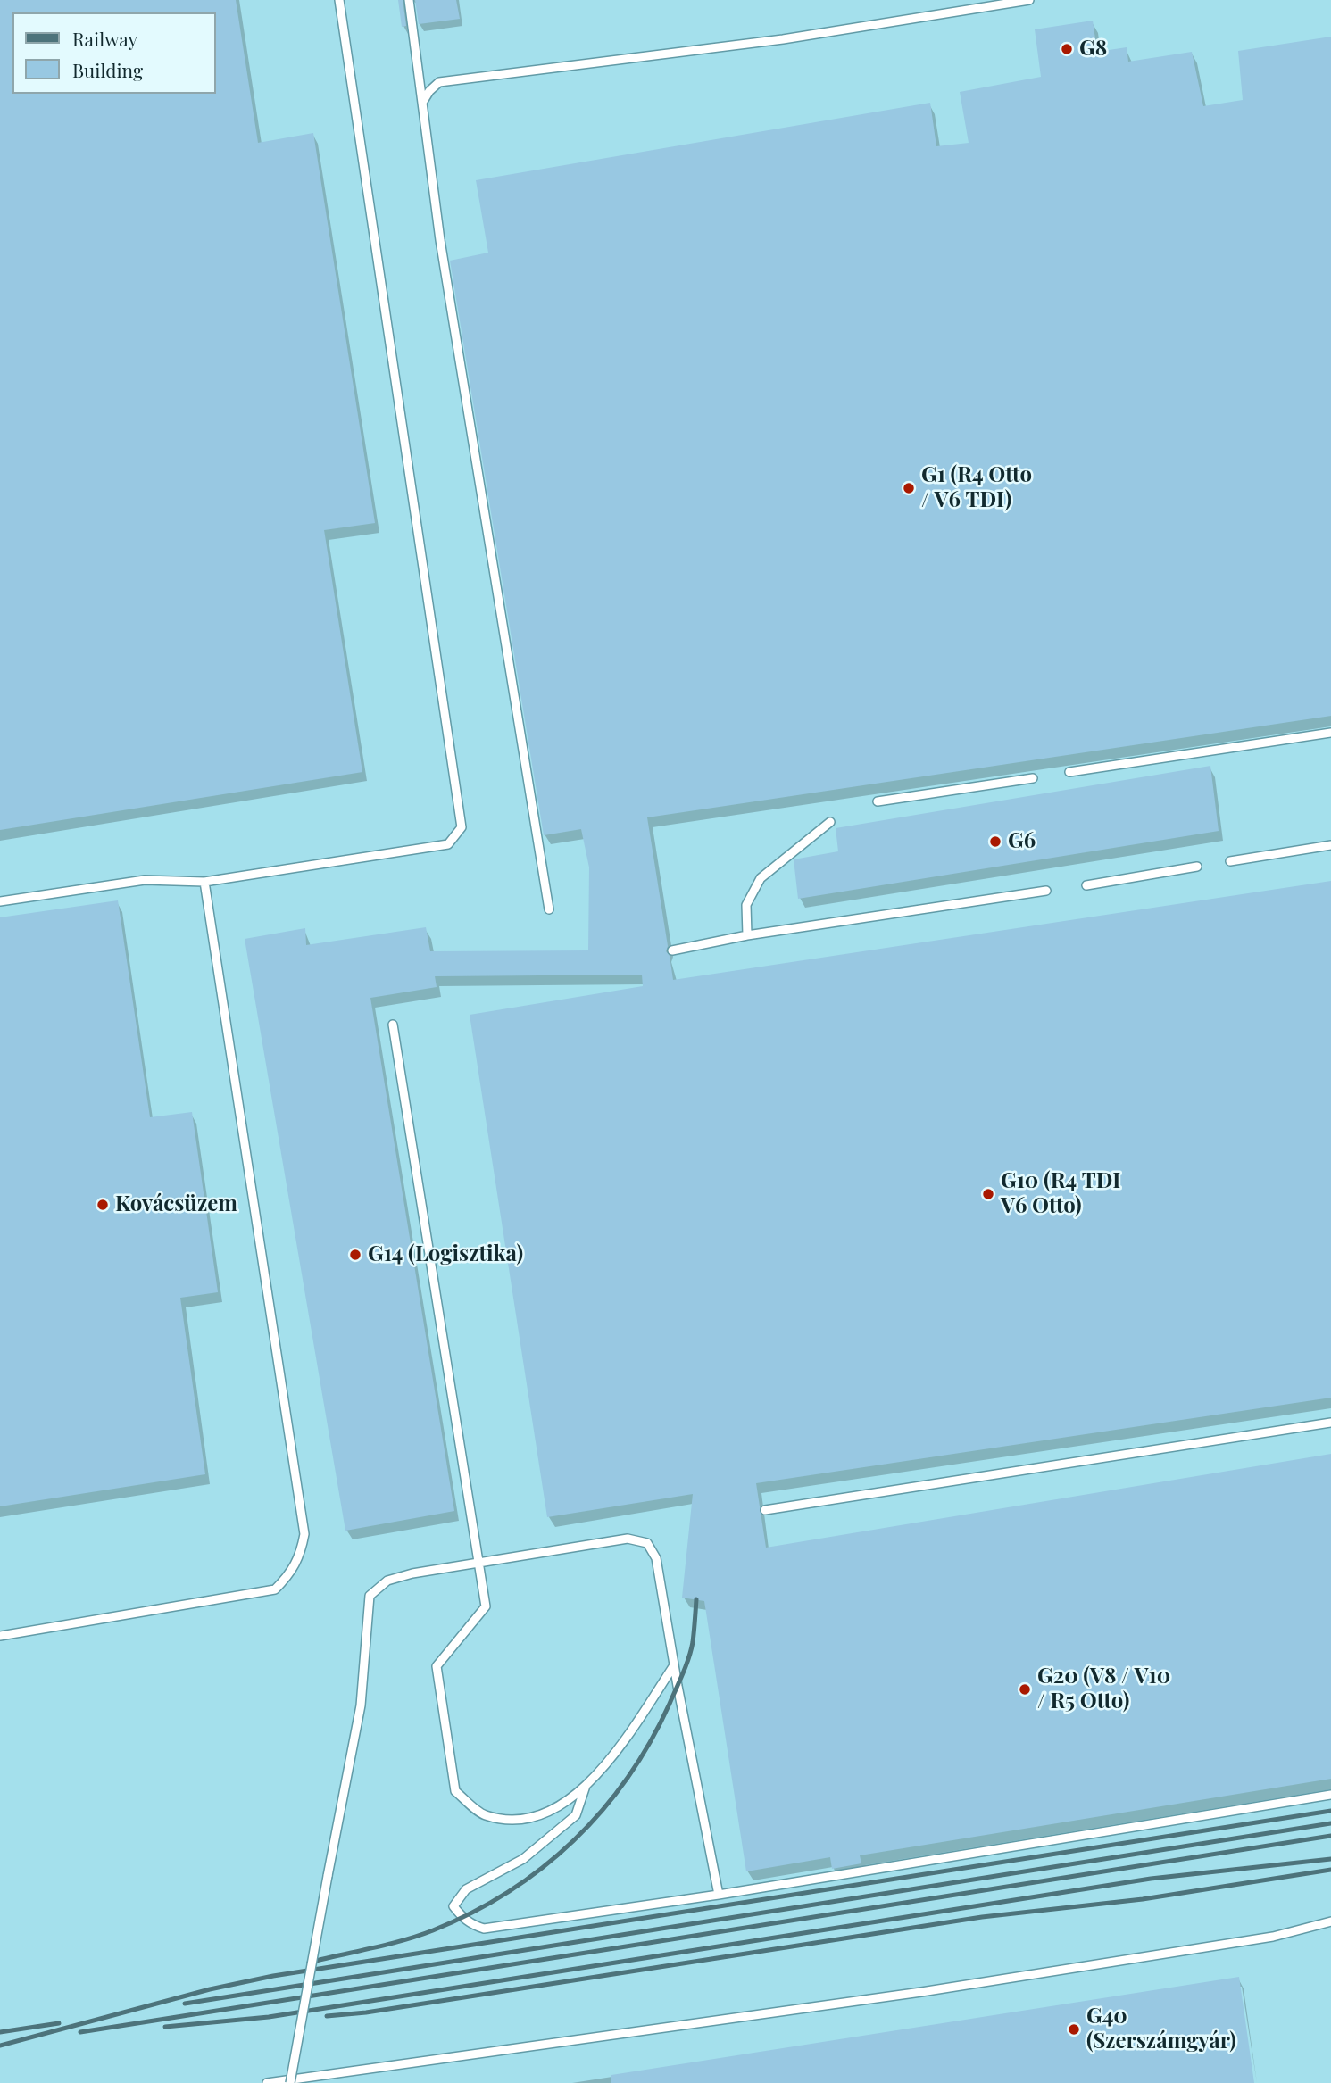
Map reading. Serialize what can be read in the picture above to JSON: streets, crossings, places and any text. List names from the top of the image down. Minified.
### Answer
{"places":["G8","G1 (R4 Otto / V6 TDI)","G6","G10 (R4 TDI V6 Otto)","Kovácsüzem","G14 (Logisztika)","G20 (V8 / V10 / R5 Otto)","G40 (Szerszámgyár)"],"legend":["Railway","Building"]}
